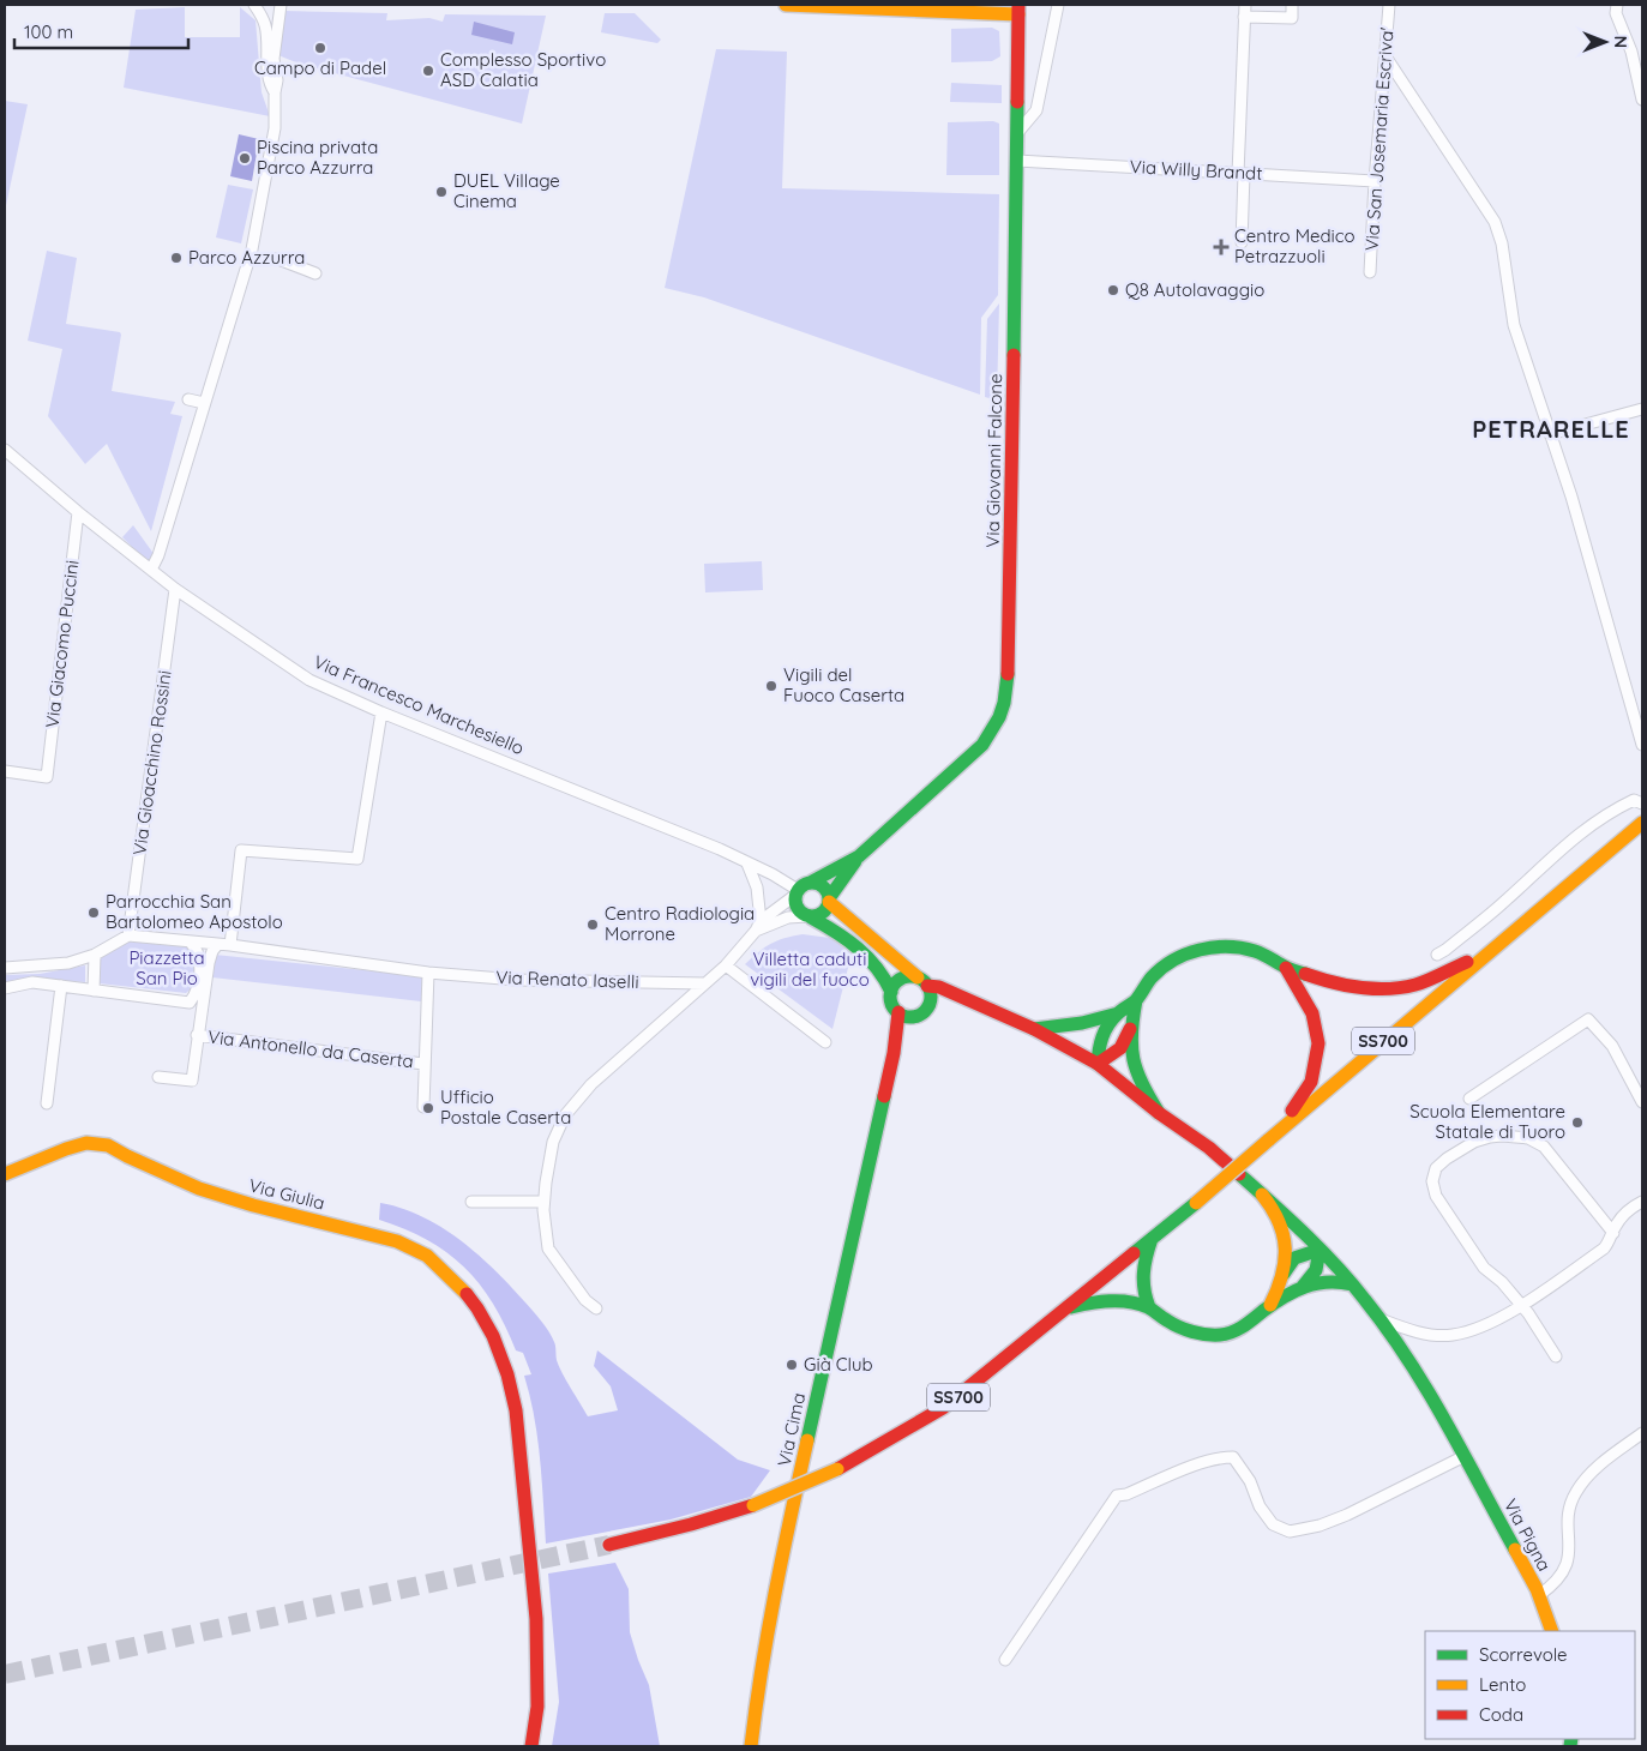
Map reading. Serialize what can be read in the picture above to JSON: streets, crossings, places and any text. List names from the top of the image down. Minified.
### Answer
{"streets":{"main road":["Via Giovanni Falcone","SS700","Via Giulia","Via Cima","Via Pigna"],"street":["Via San Josemaria Escriva'","Via Willy Brandt","Via Giacomo Puccini","Via Francesco Marchesiello","Via Gioacchino Rossini","Via Renato Iaselli","Via Antonello da Caserta"]},"crossings":[["Via San Josemaria Escriva'","Via Willy Brandt"],["Via Willy Brandt","Via Giovanni Falcone"],["Via Giovanni Falcone","Via Francesco Marchesiello"],["Via Giacomo Puccini","Via Francesco Marchesiello"],["Via Francesco Marchesiello","Via Gioacchino Rossini"],["Via Gioacchino Rossini","Via Renato Iaselli"]],"districts":["PETRARELLE"],"parks":["Piazzetta San Pio","Villetta caduti vigili del fuoco"],"places":{"other":["Campo di Padel","Complesso Sportivo ASD Calatia","Piscina privata Parco Azzurra","DUEL Village Cinema","Parco Azzurra","Q8 Autolavaggio","Vigili del Fuoco Caserta","Parrocchia San Bartolomeo Apostolo","Centro Radiologia Morrone","Ufficio Postale Caserta","Scuola Elementare Statale di Tuoro","Già Club"],"health":["Centro Medico Petrazzuoli"]},"legend":["Scorrevole","Lento","Coda"],"scale_bar":"100 m","north":"right"}
